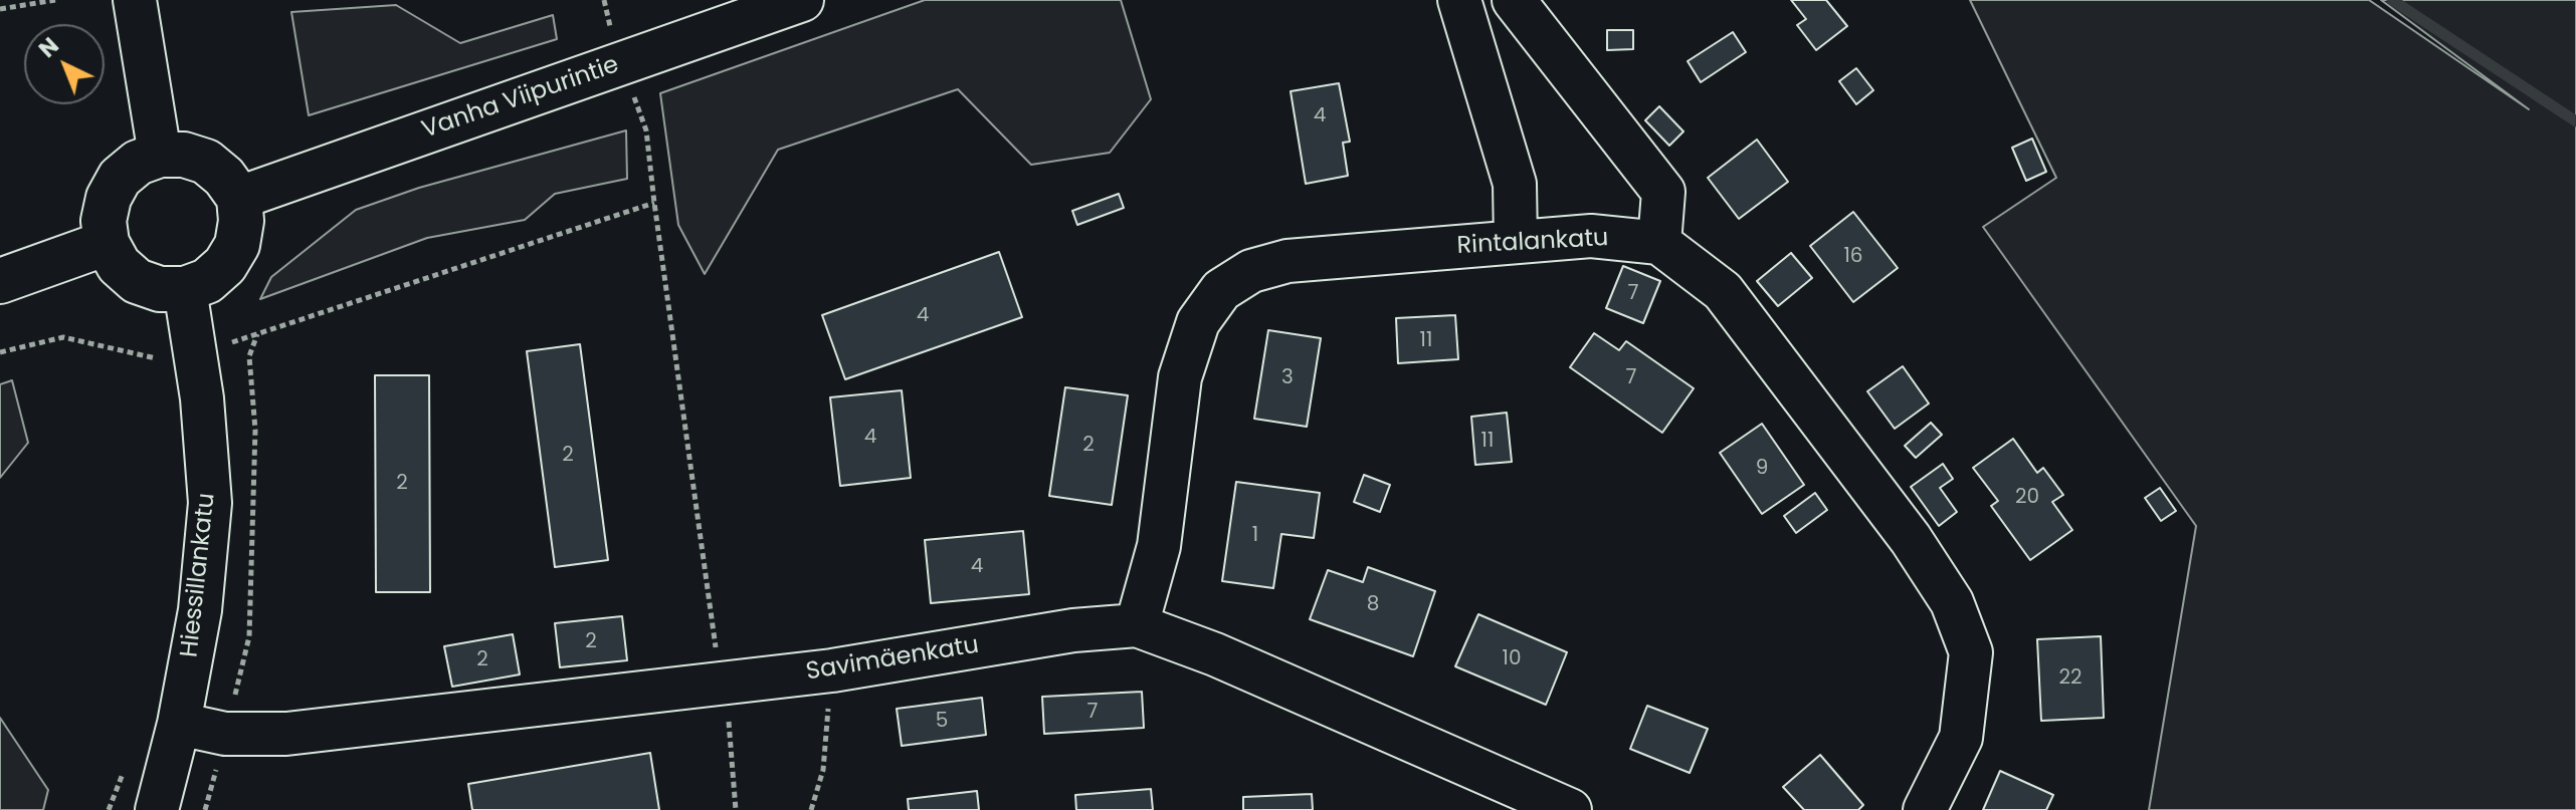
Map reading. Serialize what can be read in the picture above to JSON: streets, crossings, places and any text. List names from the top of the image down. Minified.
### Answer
{"streets":{"street":["Vanha Viipurintie","Rintalankatu","Hiessillankatu","Savimäenkatu"]},"crossings":[["Vanha Viipurintie","Hiessillankatu"],["Rintalankatu","Savimäenkatu"],["Hiessillankatu","Savimäenkatu"]],"house_numbers":["4","16","7","4","11","3","7","4","11","2","2","9","2","20","1","4","8","2","10","2","22","7","5"],"north":"top left"}
